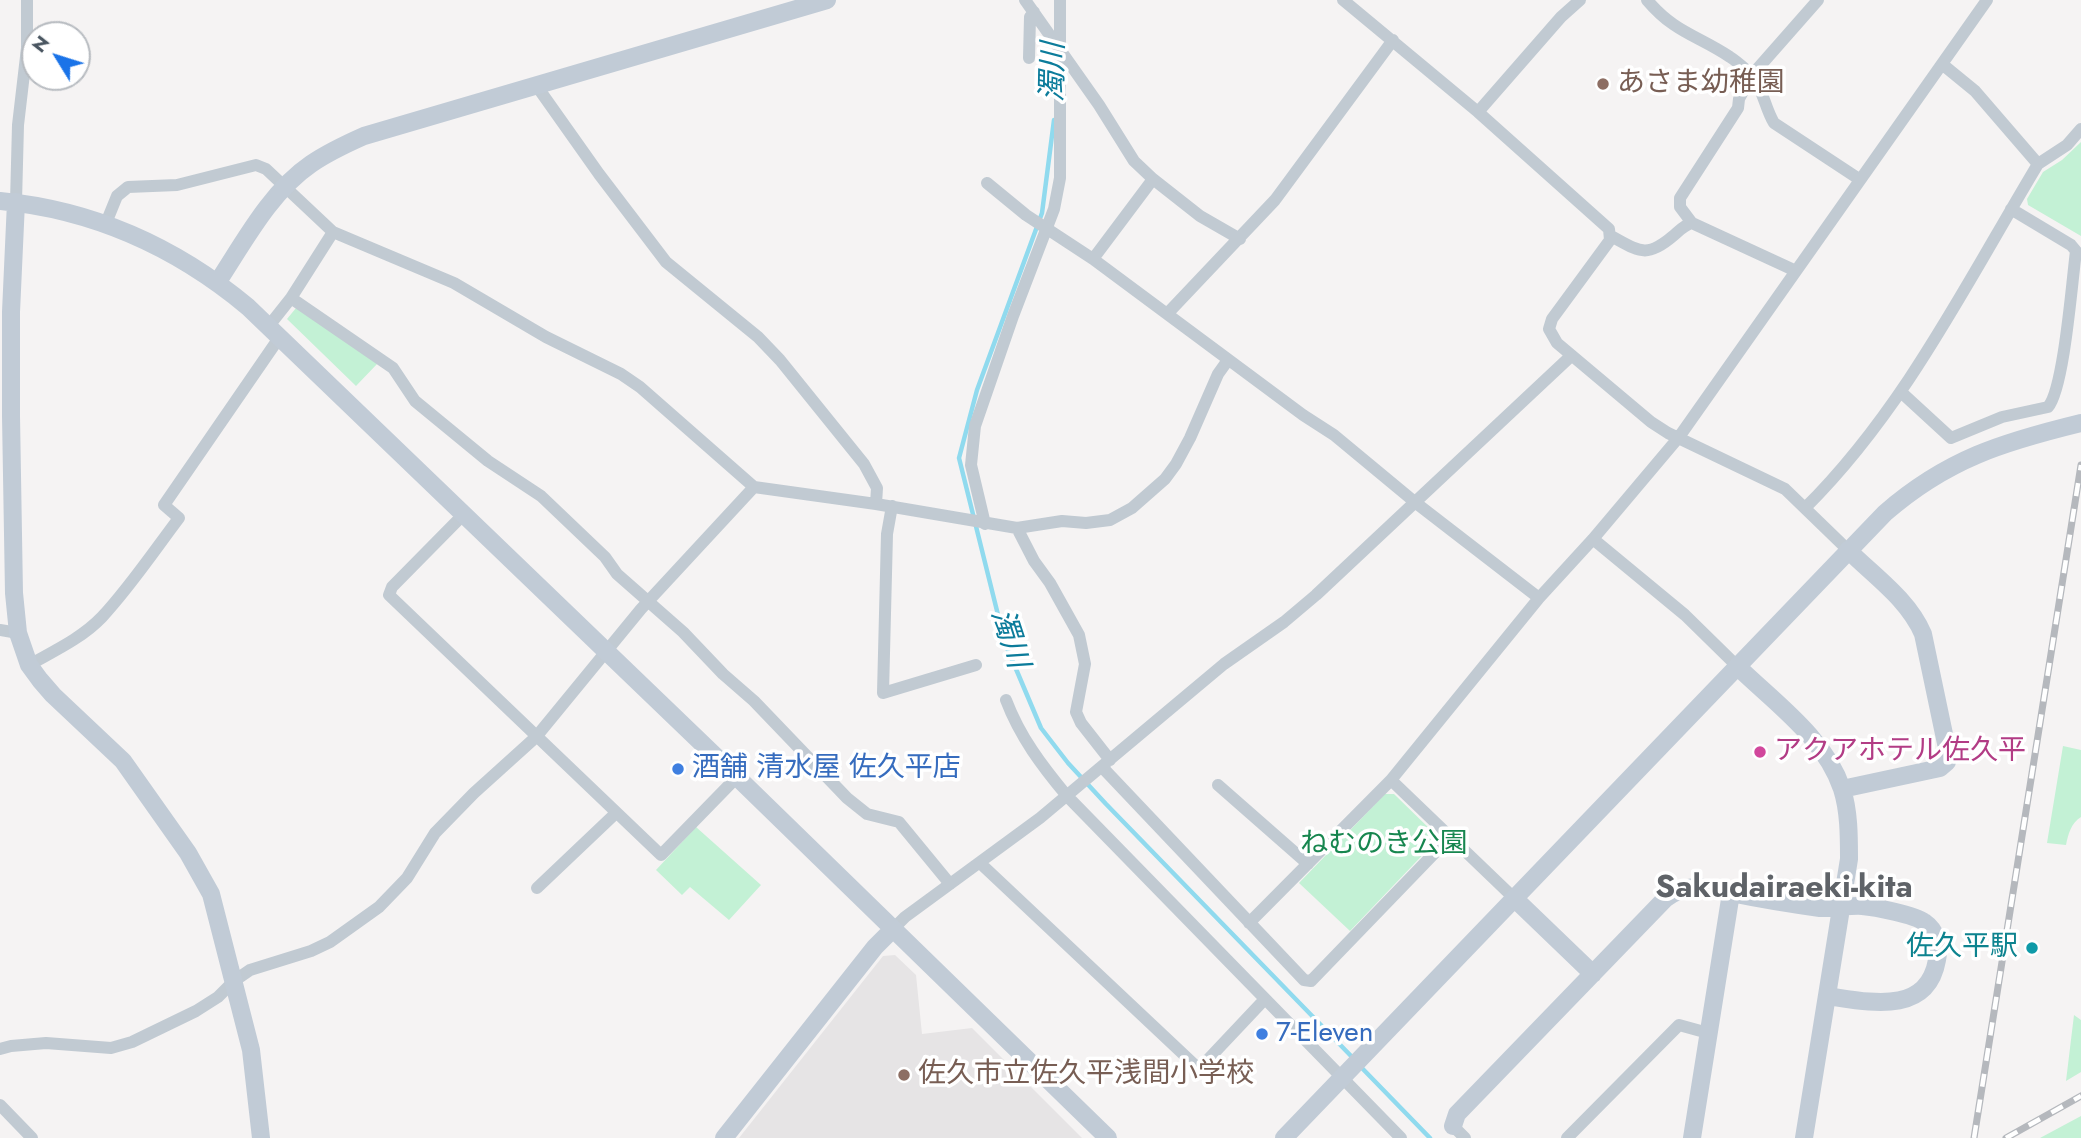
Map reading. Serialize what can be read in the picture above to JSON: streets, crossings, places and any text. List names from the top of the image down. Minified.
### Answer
{"districts":["Sakudairaeki-kita"],"water":["濁川"],"parks":["ねむのき公園"],"places":["あさま幼稚園","アクアホテル佐久平","酒舗 清水屋 佐久平店","佐久平駅","7-Eleven","佐久市立佐久平浅間小学校"],"north":"top left"}
